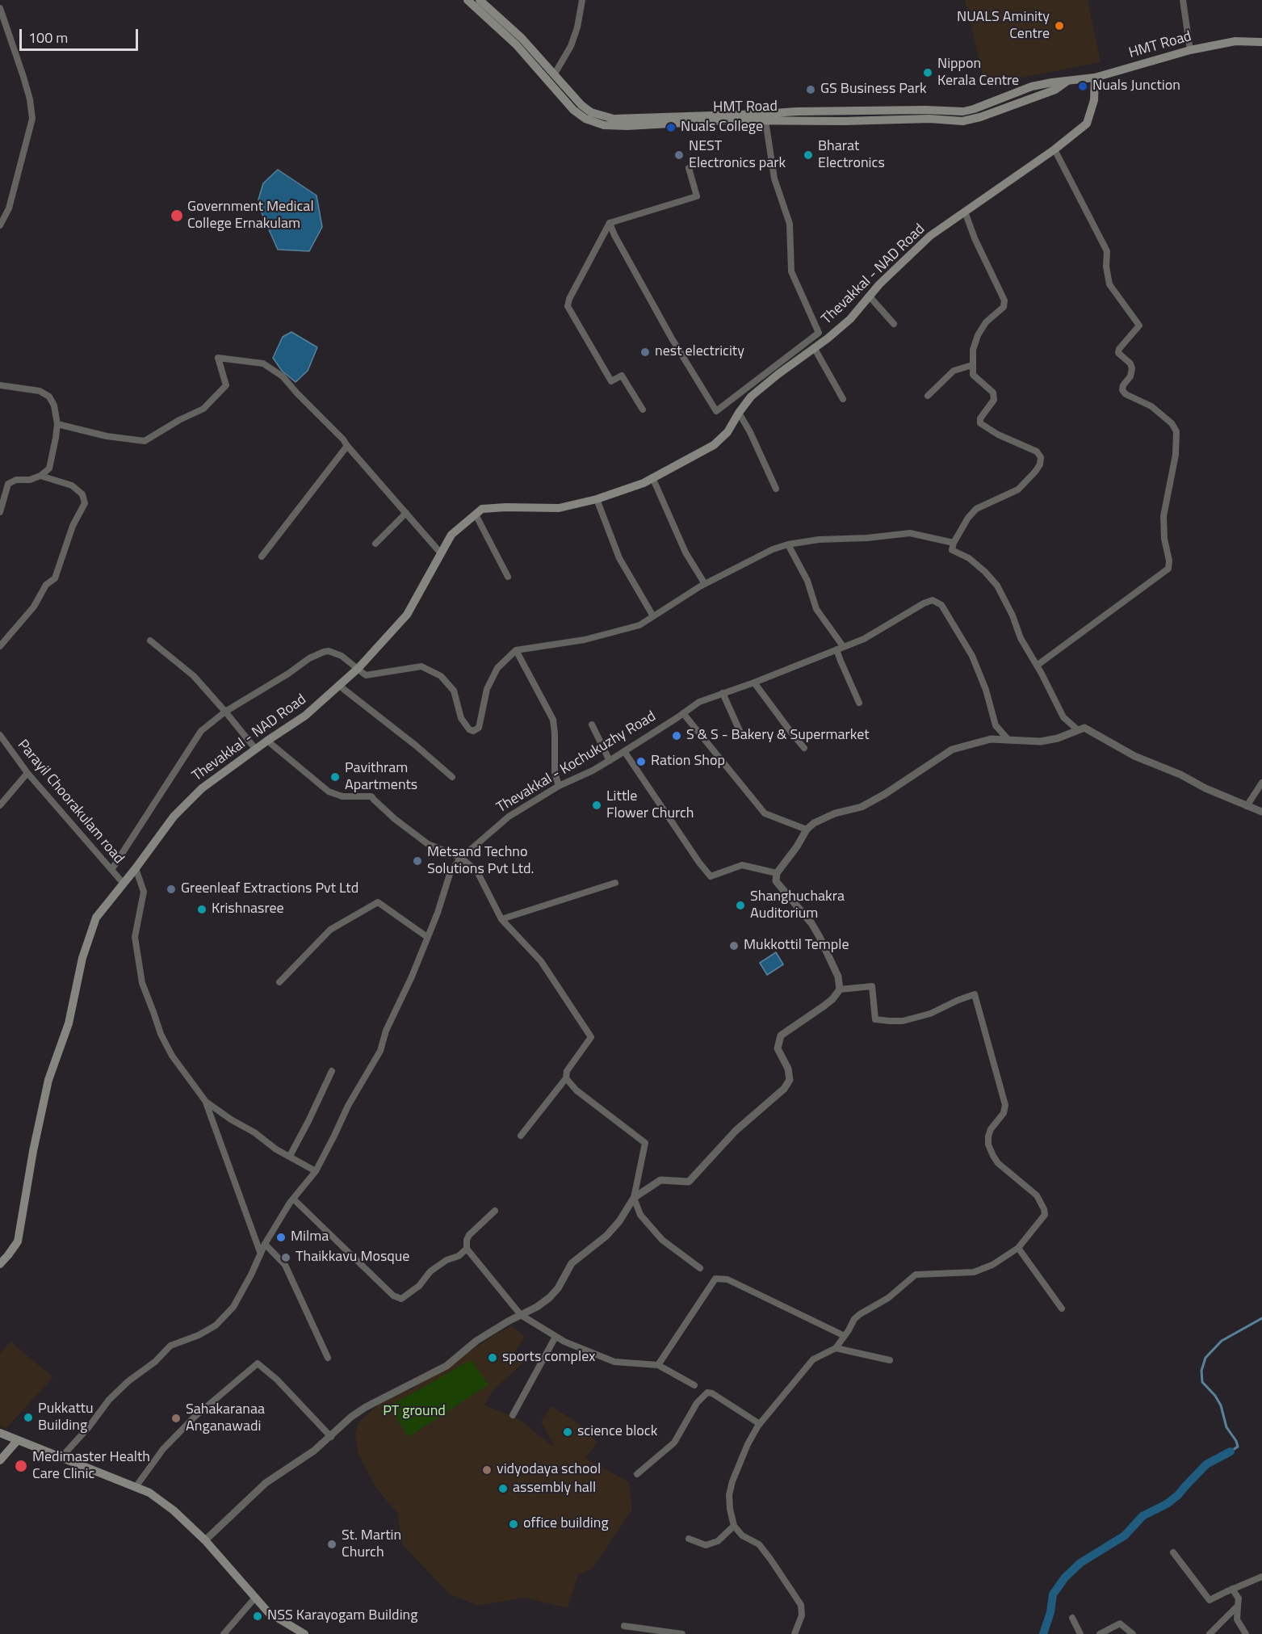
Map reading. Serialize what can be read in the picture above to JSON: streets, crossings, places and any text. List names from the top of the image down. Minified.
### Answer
{"streets":{"main road":["HMT Road","Thevakkal - NAD Road"],"street":["Thevakkal - Kochukuzhy Road","Parayil Choorakulam road"]},"crossings":[["HMT Road","Thevakkal - NAD Road"],["Thevakkal - NAD Road","Parayil Choorakulam road"]],"parks":["PT ground"],"places":["NUALS Aminity Centre","Nippon Kerala Centre","Nuals Junction","GS Business Park","Nuals College","NEST Electronics park","Bharat Electronics","Government Medical College Ernakulam","nest electricity","S & S - Bakery & Supermarket","Ration Shop","Pavithram Apartments","Little Flower Church","Metsand Techno Solutions Pvt Ltd.","Greenleaf Extractions Pvt Ltd","Shanghuchakra Auditorium","Krishnasree","Mukkottil Temple","Milma","Thaikkavu Mosque","sports complex","Pukkattu Building","Sahakaranaa Anganawadi","science block","Medimaster Health Care Clinic","vidyodaya school","assembly hall","office building","St. Martin Church","NSS Karayogam Building"],"scale_bar":"100 m"}
